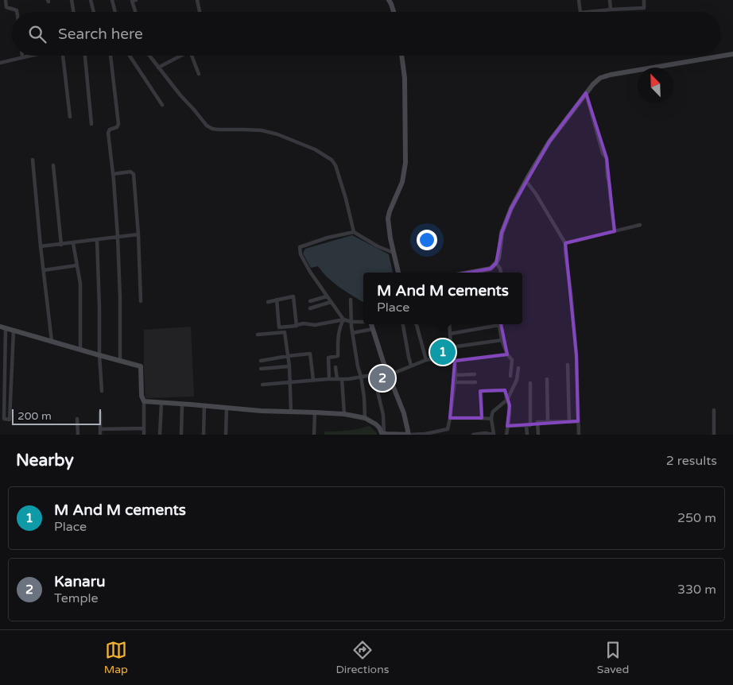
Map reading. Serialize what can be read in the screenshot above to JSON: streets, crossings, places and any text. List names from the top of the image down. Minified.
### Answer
{"scale_bar":"200 m","north":"top left","page":{"search":"Search here","popup":["M And M cements","Place"],"pins":["1","2"],"scale":"200 m","heading":["Nearby","2 results"],"list":[{"mark":"1","name":"M And M cements","note":"Place","value":"250 m"},{"mark":"2","name":"Kanaru","note":"Temple","value":"330 m"}],"nav":["Map","Directions","Saved"]}}
